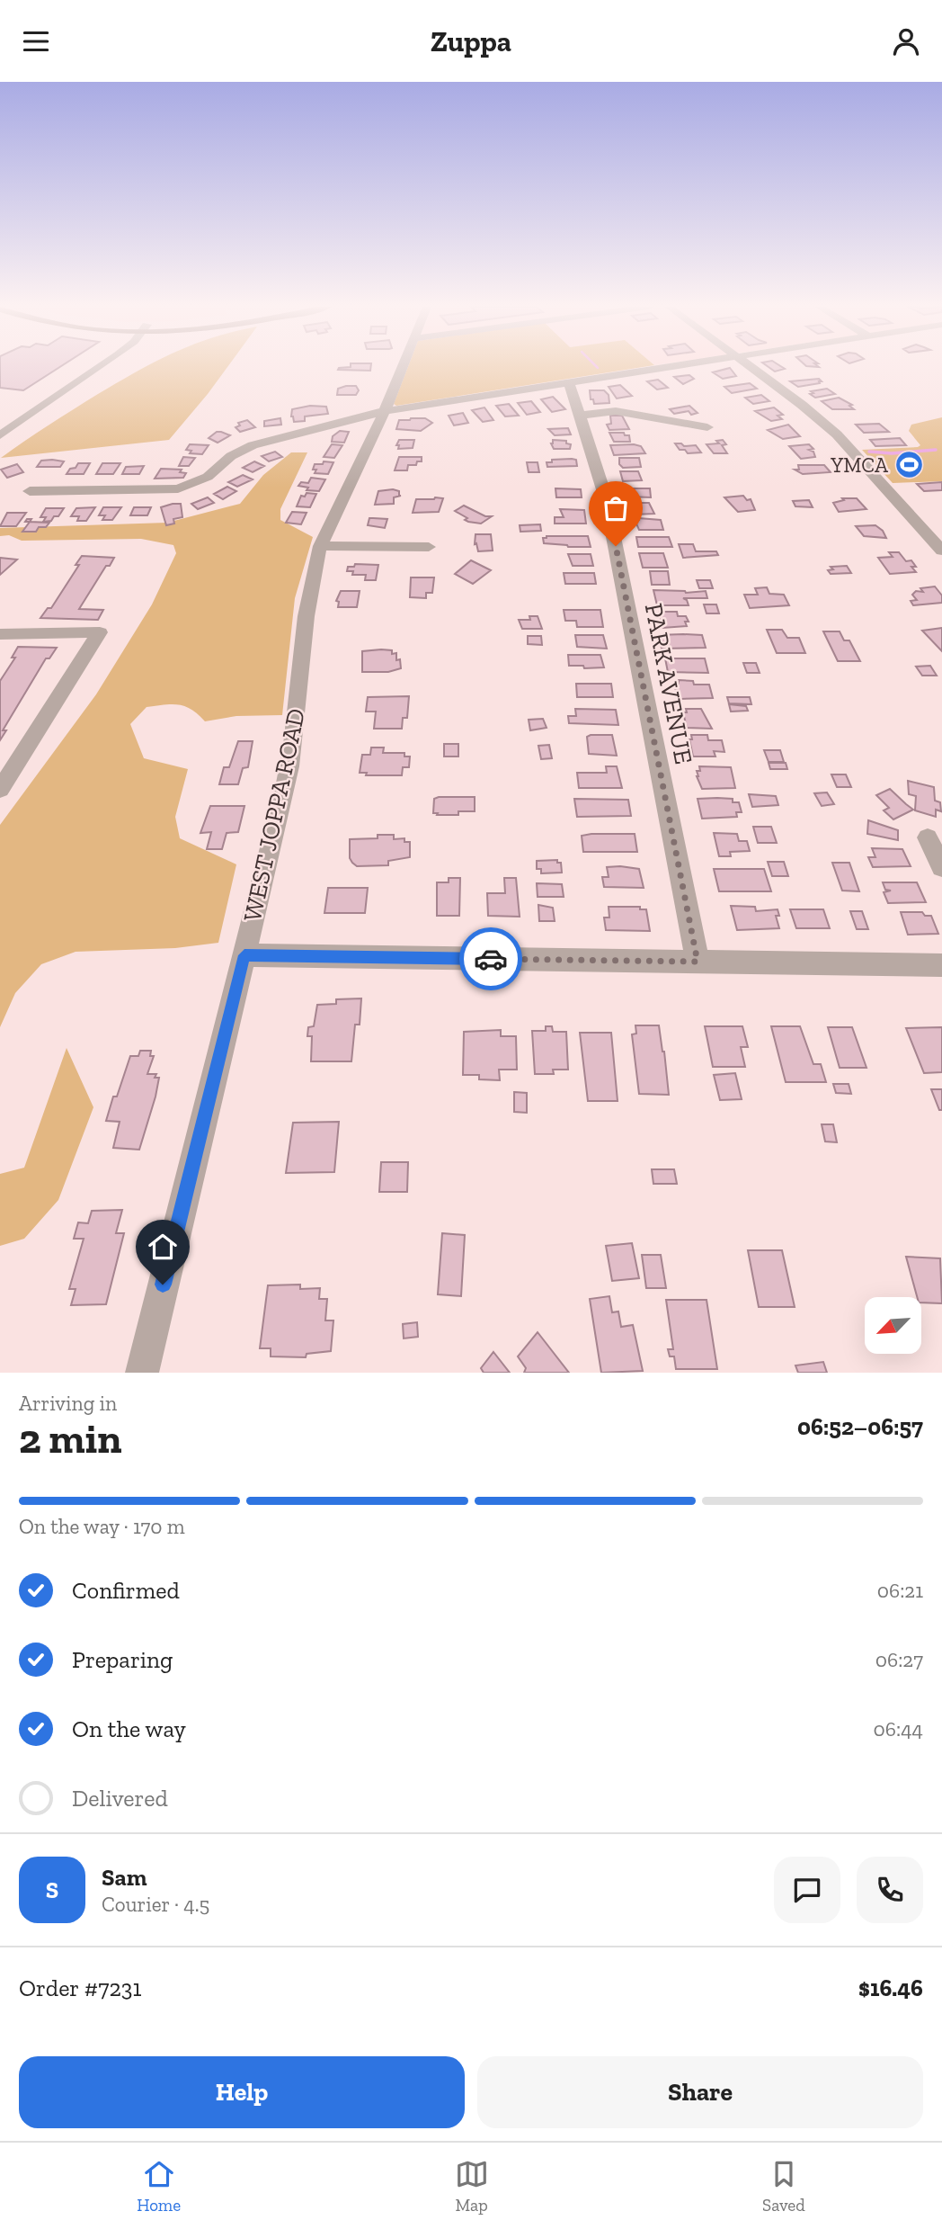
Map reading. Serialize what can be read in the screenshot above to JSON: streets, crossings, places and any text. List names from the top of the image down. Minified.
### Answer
{"streets":{"street":["PARK AVENUE","WEST JOPPA ROAD"]},"places":{"sports":["YMCA"]},"north":"bottom left","page":{"header":"Zuppa","heading":["2 min","Arriving in","06:52–06:57"],"panel":["Sam","Courier · 4.5","Order #7231","$16.46"],"bar":"On the way · 170 m","list":[["Confirmed","06:21"],["Preparing","06:27"],["On the way","06:44"],"Delivered"],"round":"S","buttons":["Help","Share"],"tabs":["Home","Map","Saved"]}}
